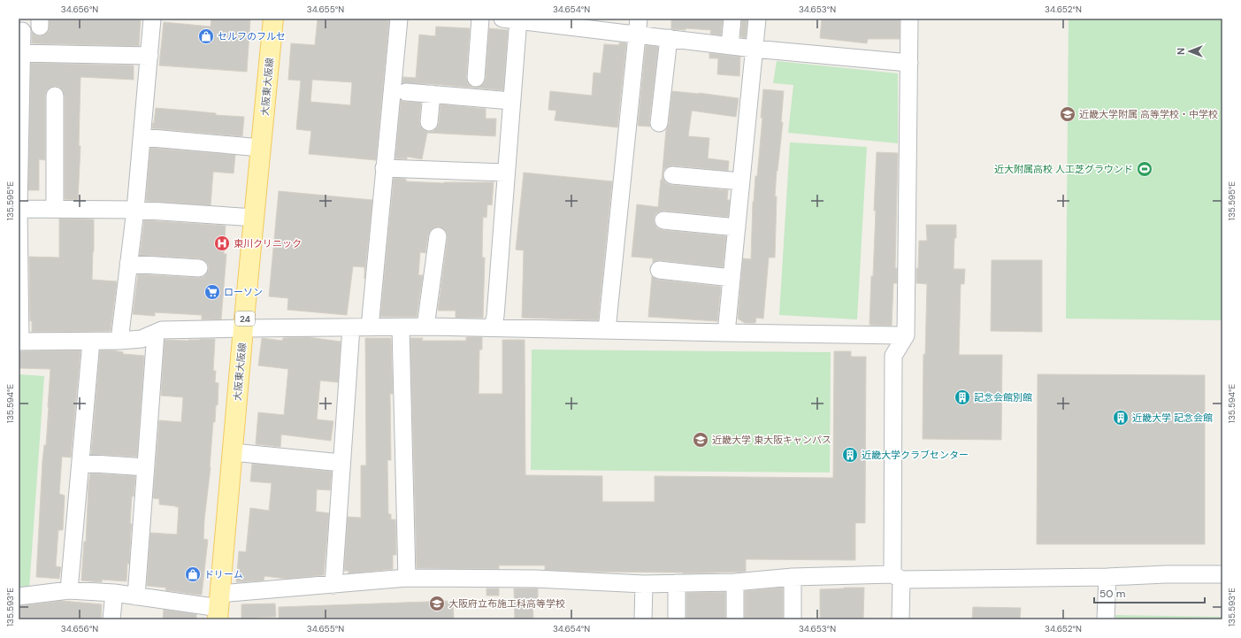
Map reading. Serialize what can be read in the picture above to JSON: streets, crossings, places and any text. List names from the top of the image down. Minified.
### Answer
{"streets":{"main road":["大阪東大阪線","24"]},"places":{"shop":["セルフのフルセ","ドリーム"],"school or university":["近畿大学附属 高等学校・中学校","近畿大学 東大阪キャンパス","大阪府立布施工科高等学校"],"sports":["近大附属高校 人工芝グラウンド"],"hospital":["東川クリニック"],"supermarket":["ローソン"],"building":["記念会館別館","近畿大学 記念会館","近畿大学クラブセンター"]},"scale_bar":"50 m","north":"left","coordinates":["34.656°N","34.655°N","34.654°N","34.653°N","34.652°N","135.595°E","135.594°E","135.593°E"]}
